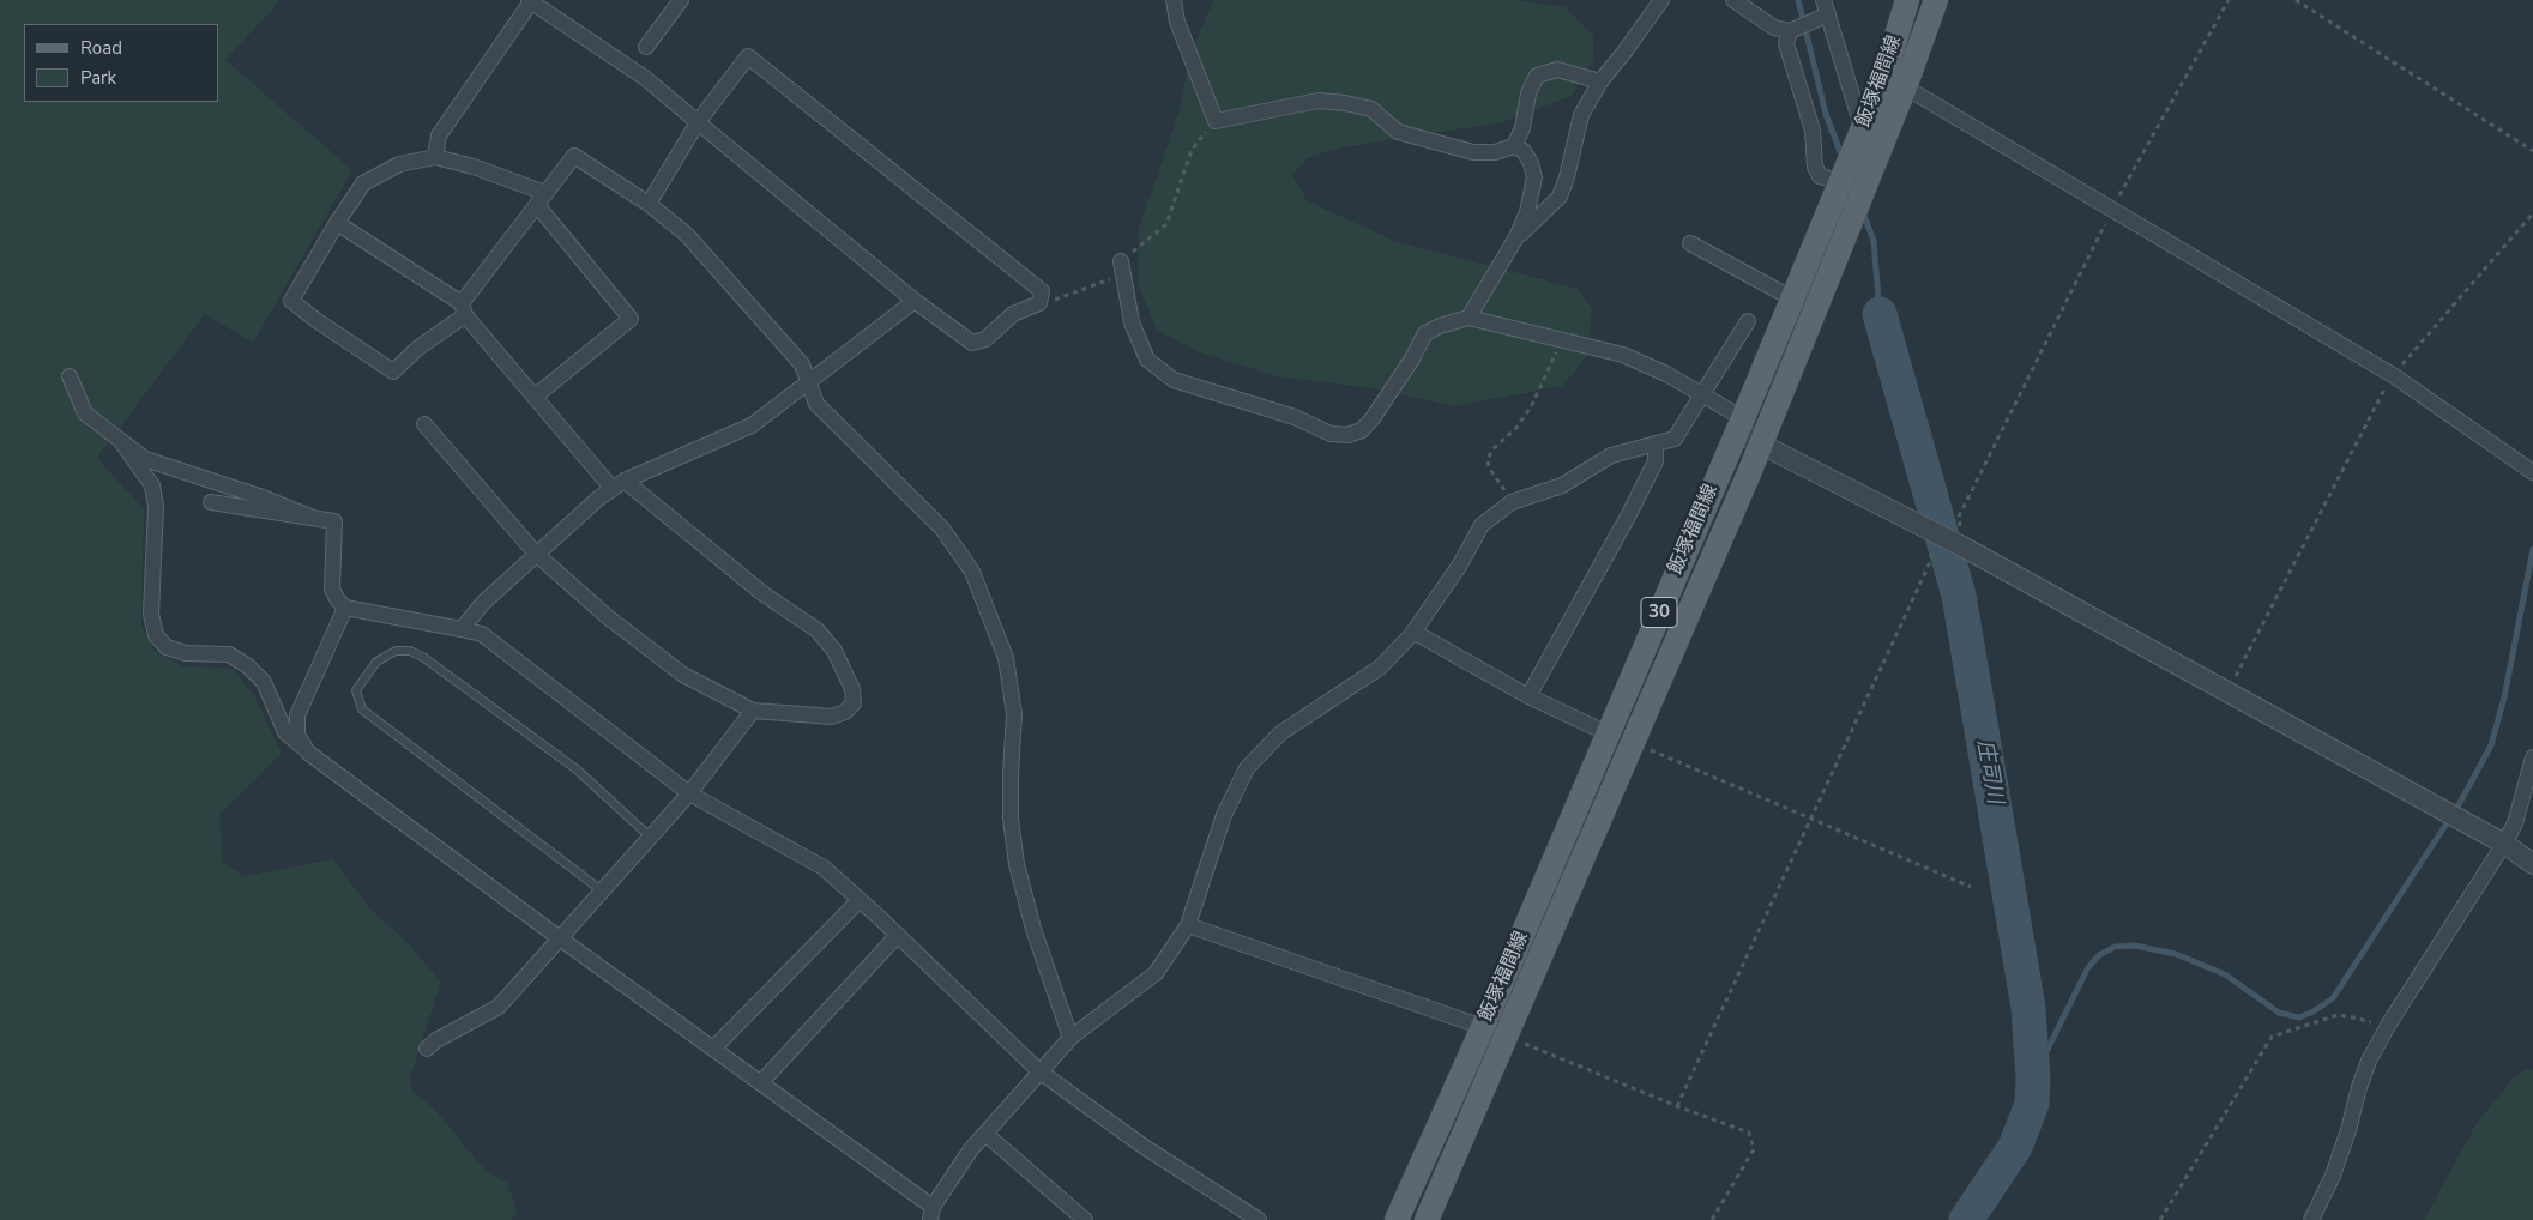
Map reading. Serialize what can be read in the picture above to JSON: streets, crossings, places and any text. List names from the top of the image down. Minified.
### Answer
{"streets":{"main road":["飯塚福間線","30"]},"water":["庄司川"],"legend":["Road","Park"]}
